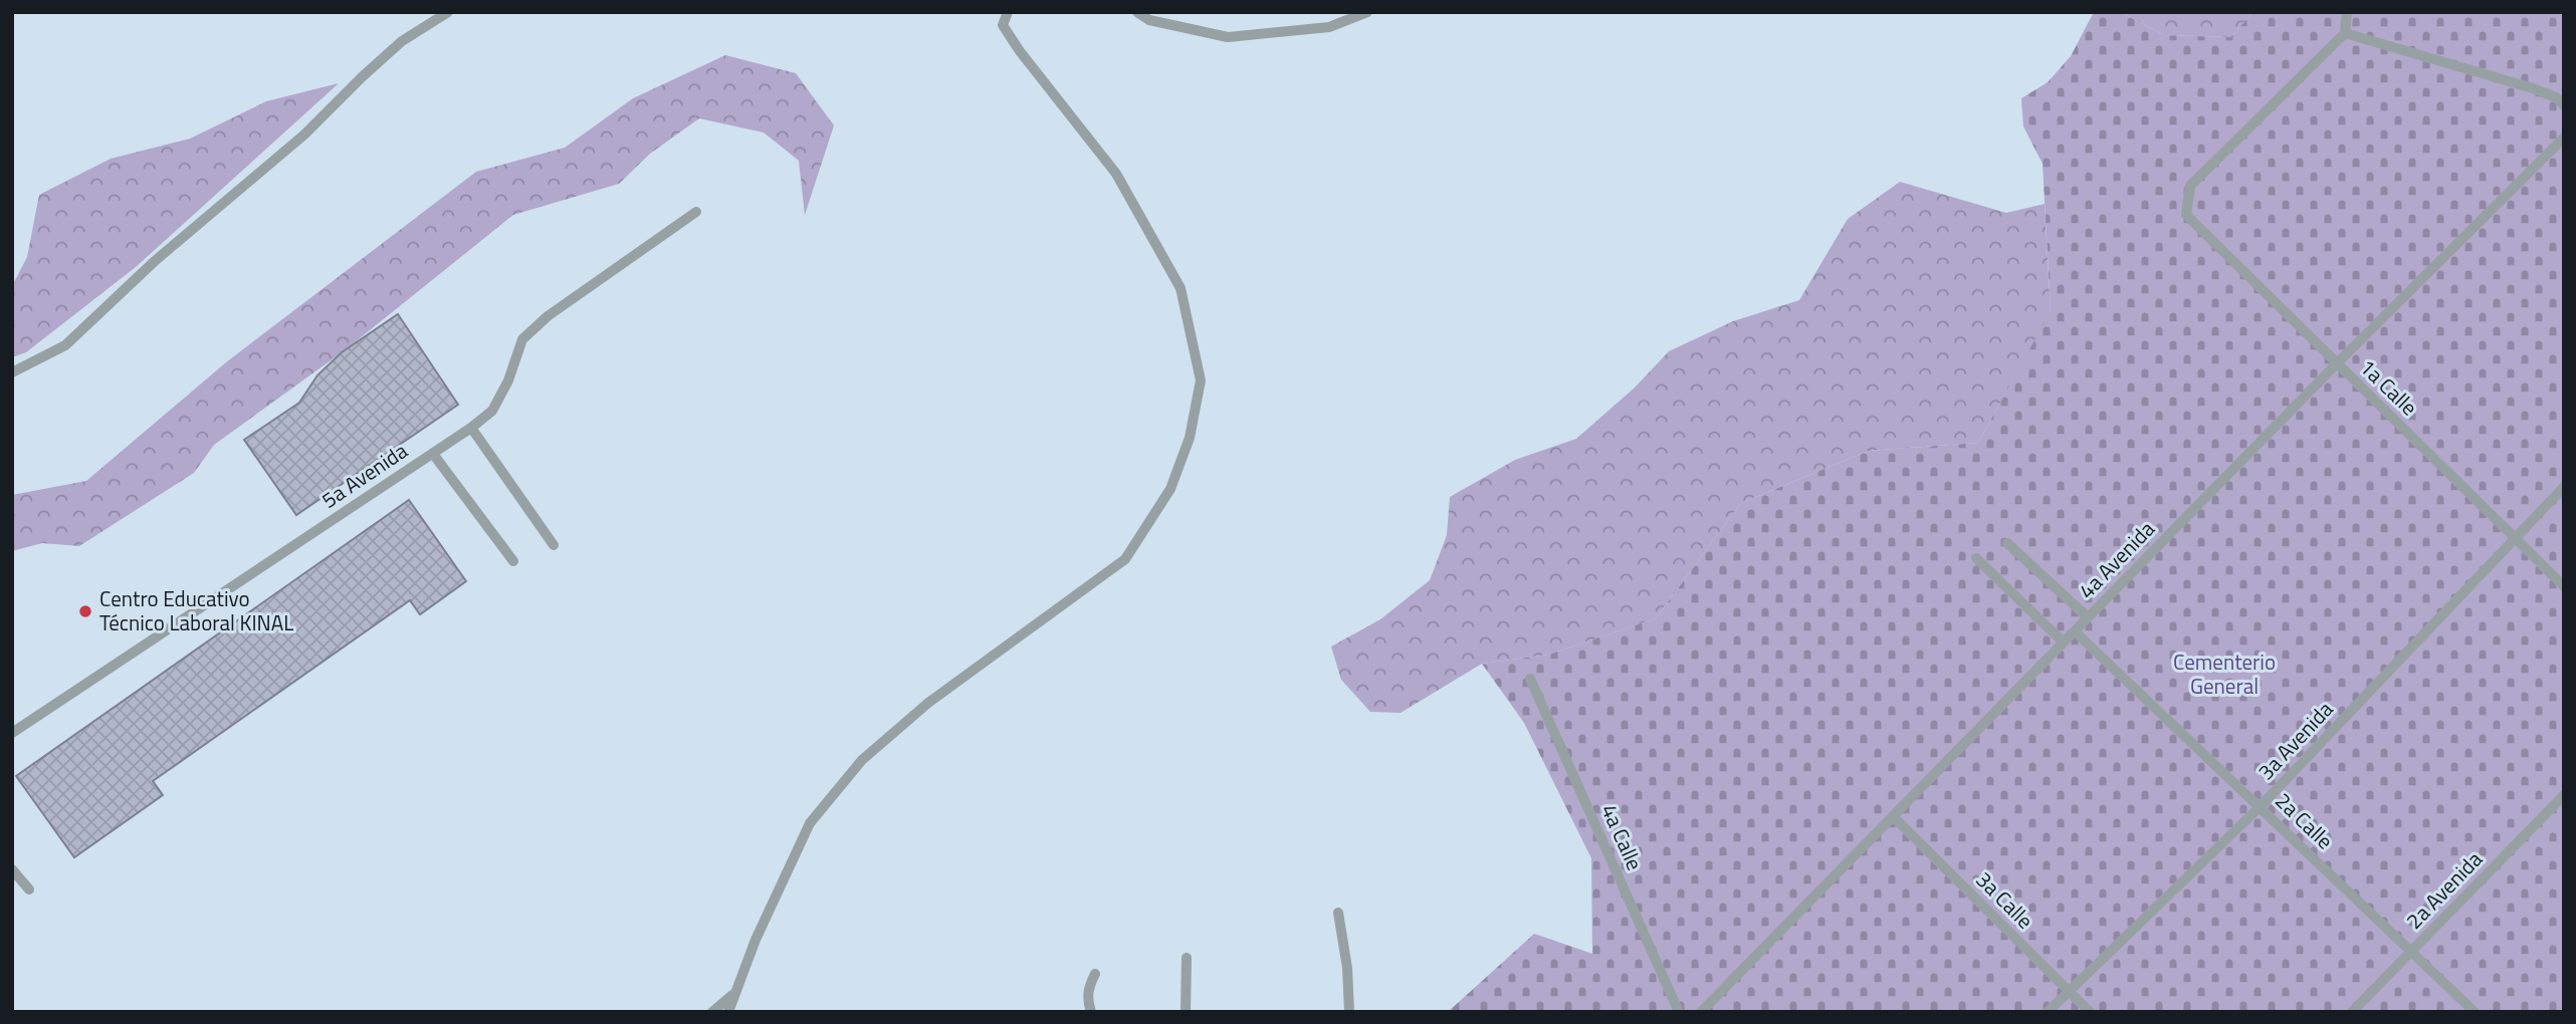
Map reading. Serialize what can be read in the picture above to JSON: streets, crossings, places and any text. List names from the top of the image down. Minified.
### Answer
{"streets":{"lane":["1a Calle","5a Avenida","4a Avenida","3a Avenida","2a Calle","4a Calle","2a Avenida","3a Calle"]},"crossings":[["1a Calle","4a Avenida"],["1a Calle","3a Avenida"],["4a Avenida","2a Calle"],["4a Avenida","3a Calle"],["3a Avenida","2a Calle"],["3a Avenida","3a Calle"],["2a Calle","2a Avenida"]],"parks":["Cementerio General"],"places":["Centro Educativo Técnico Laboral KINAL"]}
